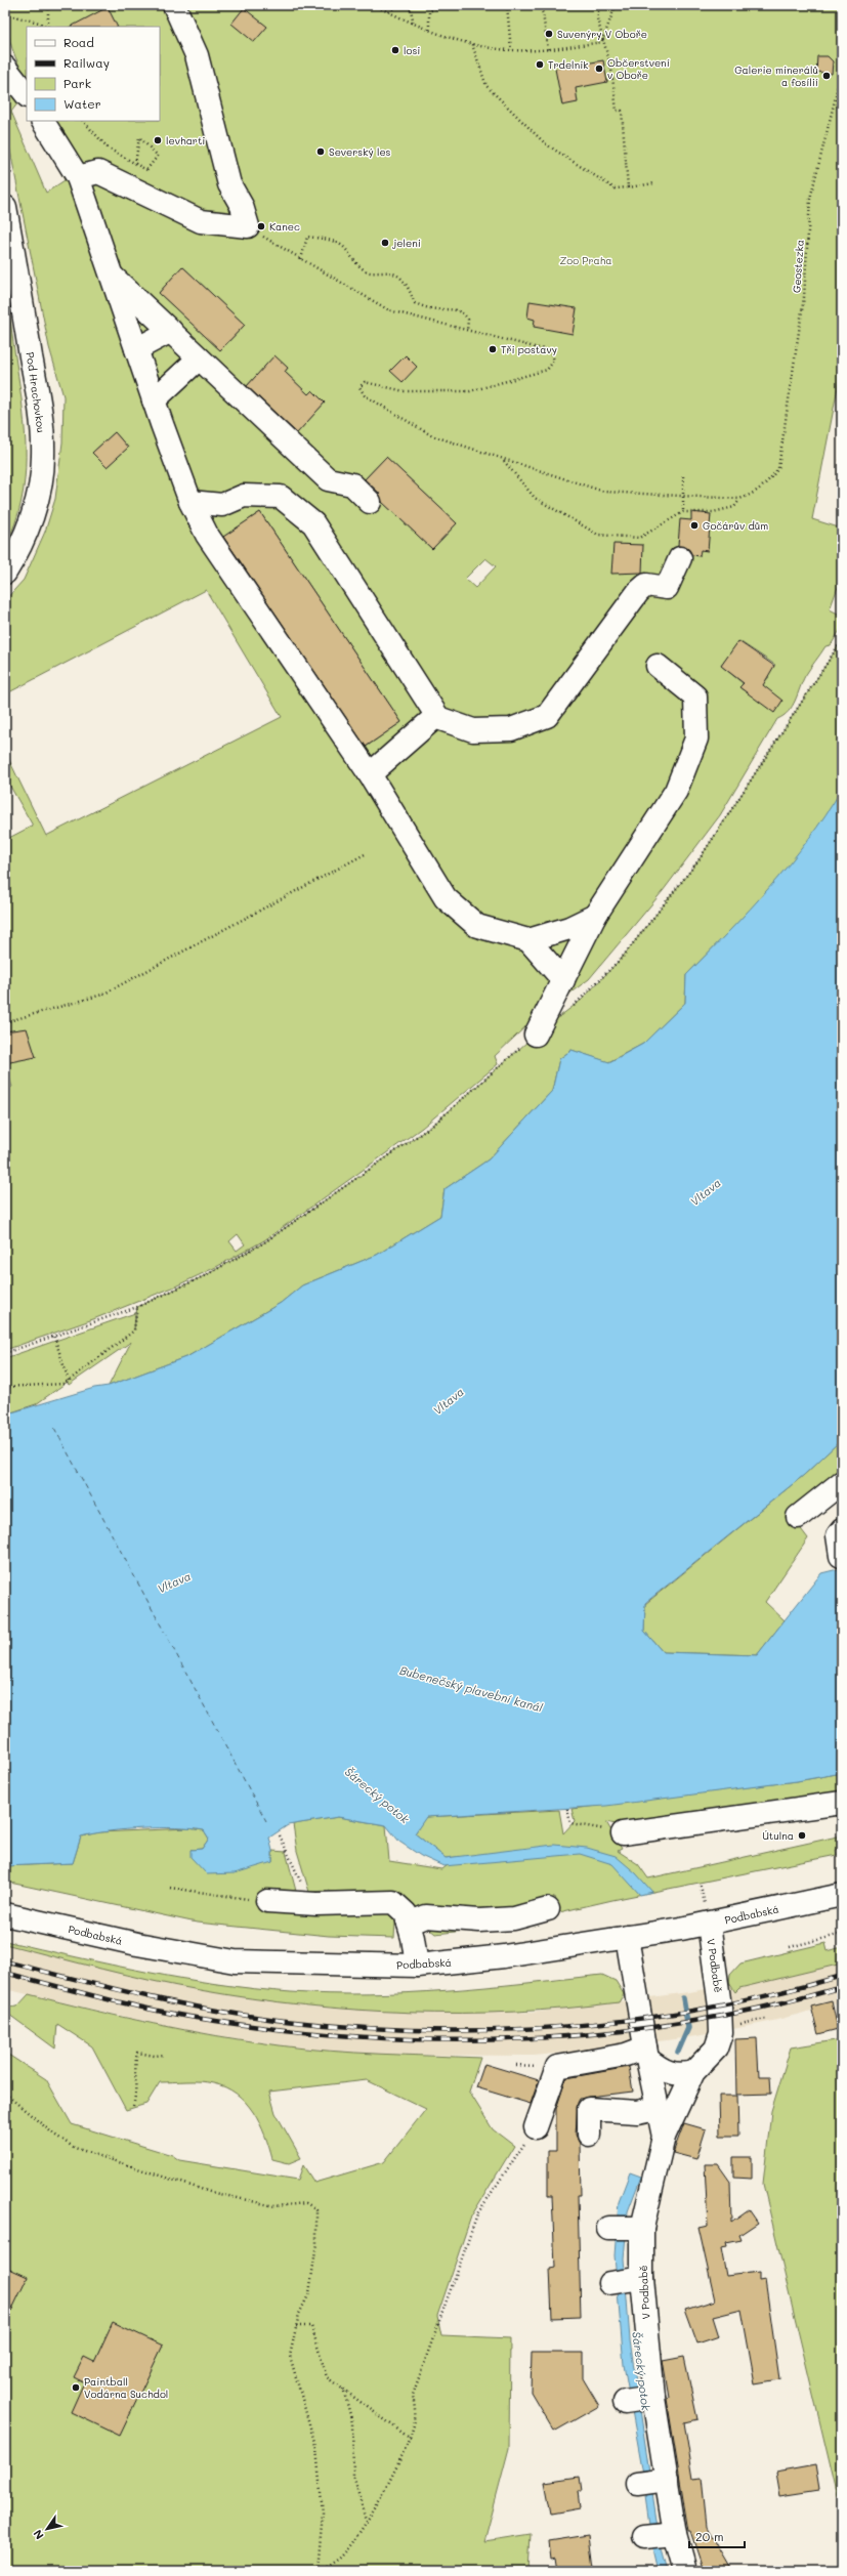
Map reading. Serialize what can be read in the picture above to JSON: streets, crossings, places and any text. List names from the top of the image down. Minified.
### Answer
{"streets":{"street":["Pod Hrachovkou","Podbabská","V Podbabě"],"path":["Geostezka"]},"crossings":[["Podbabská","V Podbabě"]],"water":["Vltava","Bubenečský plavební kanál","Šárecký potok"],"parks":["Zoo Praha"],"places":["Suvenýry V Oboře","losi","Trdelnik","Občerstvení v Oboře","Galerie minerálů a fosílií","levharti","Severský les","Kanec","jeleni","Tři postavy","Gočárův dům","Útulna","Paintball Vodárna Suchdol"],"legend":["Road","Railway","Park","Water"],"scale_bar":"20 m","north":"bottom left"}
